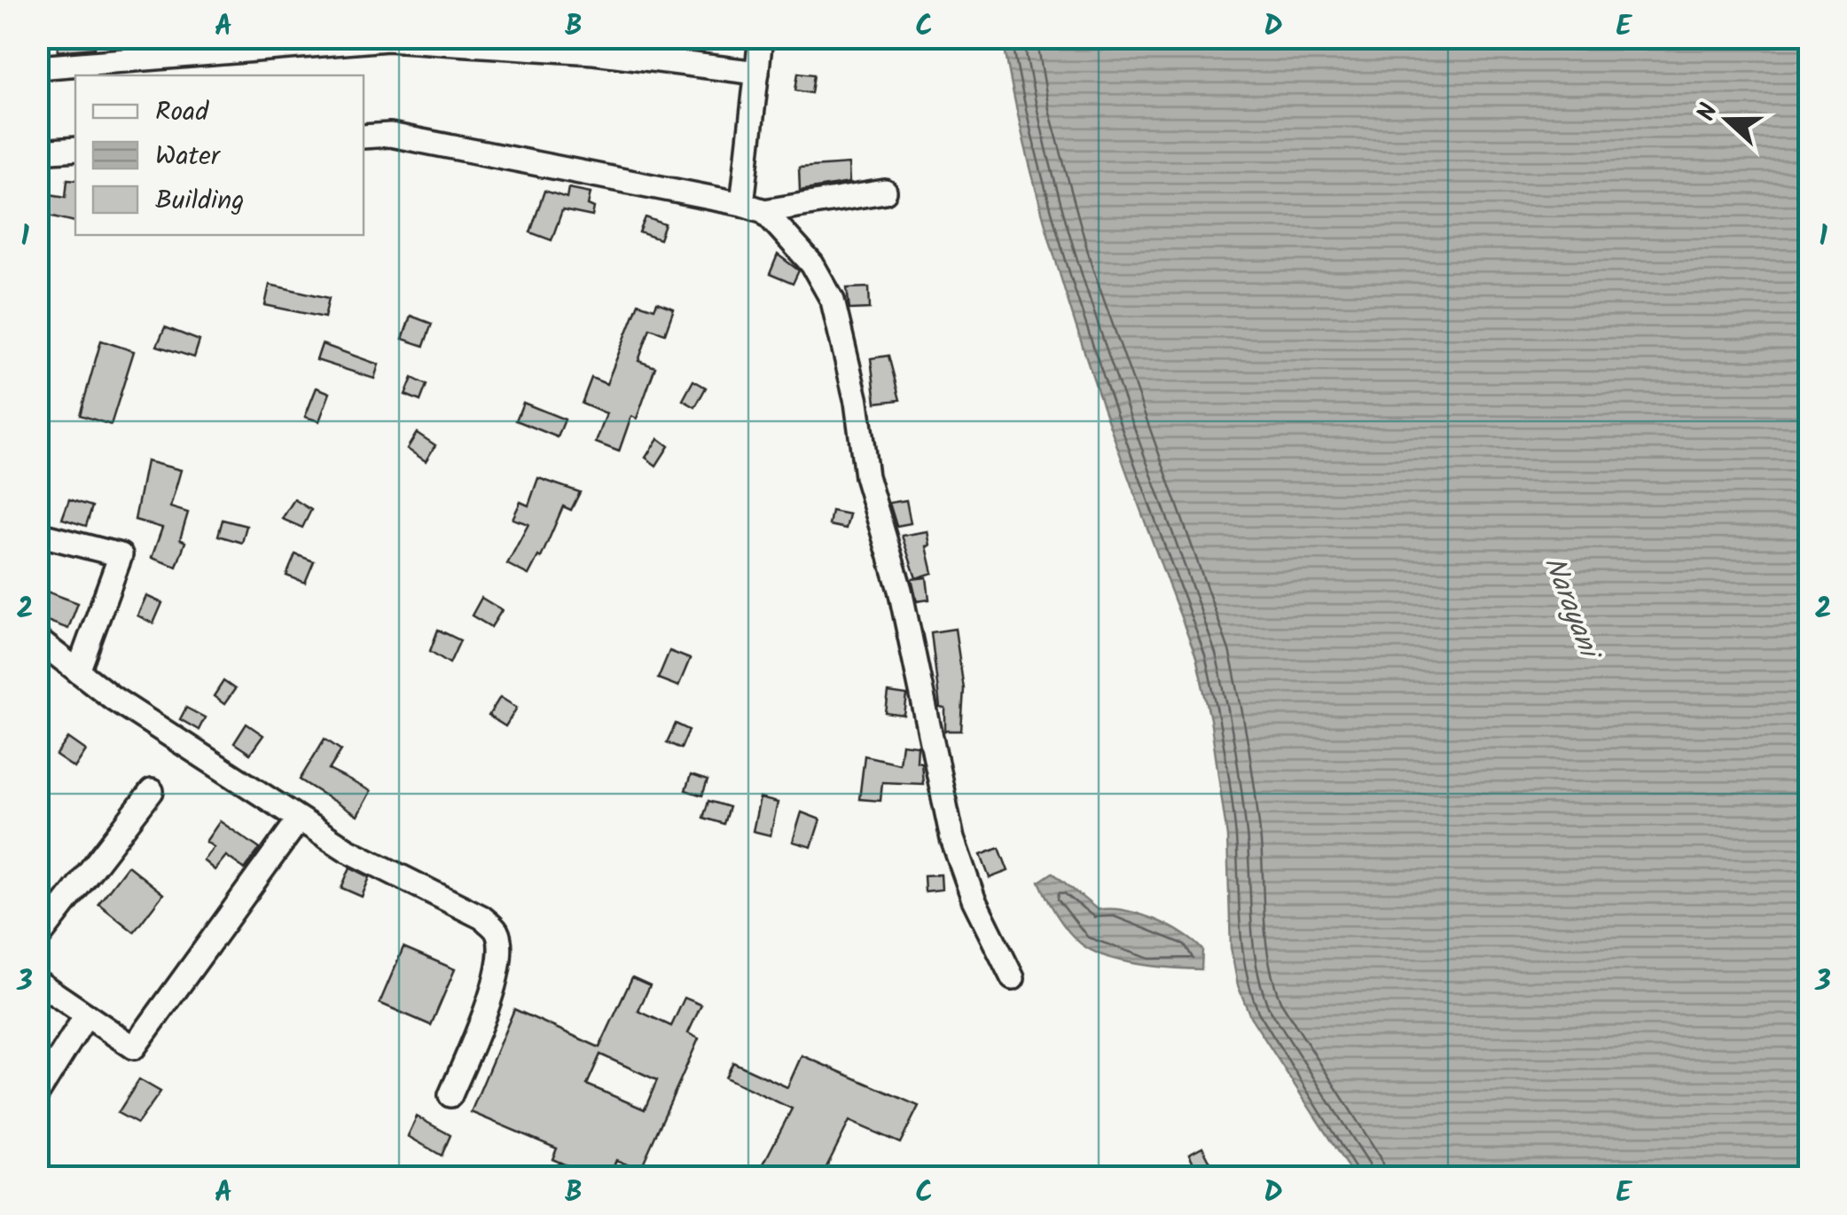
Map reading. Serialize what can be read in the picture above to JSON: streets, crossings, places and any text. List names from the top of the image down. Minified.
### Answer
{"water":["Narayani"],"legend":["Road","Water","Building"],"north":"left","grid":{"columns":["A","B","C","D","E"],"rows":["1","2","3"]}}
